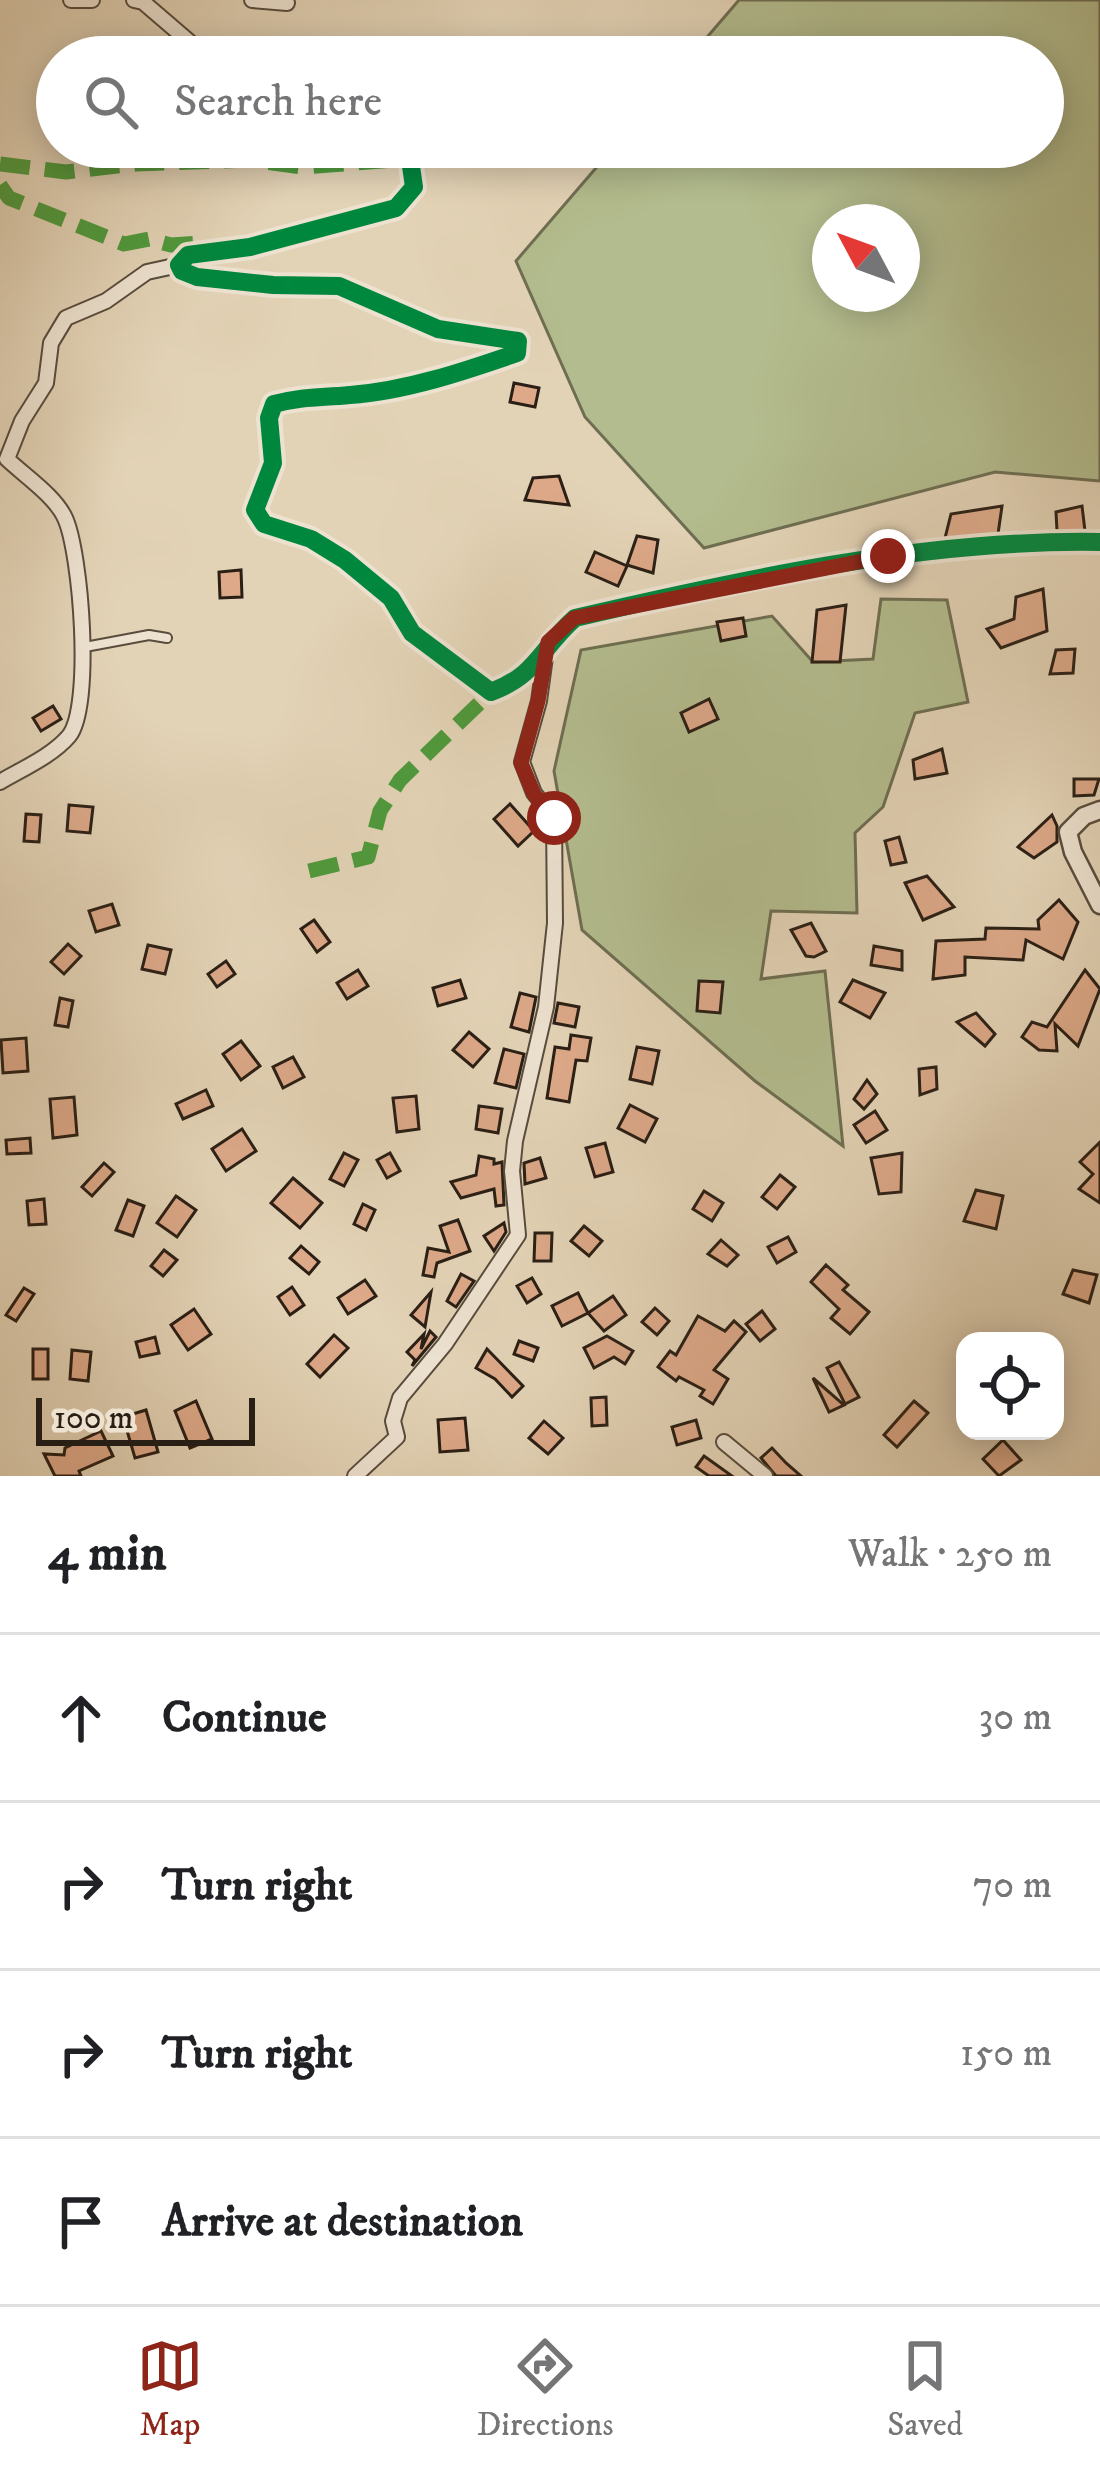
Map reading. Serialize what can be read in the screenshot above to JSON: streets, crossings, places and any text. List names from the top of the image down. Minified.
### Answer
{"scale_bar":"100 m","north":"top left","page":{"search":"Search here","scale":"100 m","heading":["4 min","Walk · 250 m"],"list":[["Continue","30 m"],["Turn right","70 m"],["Turn right","150 m"],"Arrive at destination"],"nav":["Map","Directions","Saved"]}}
